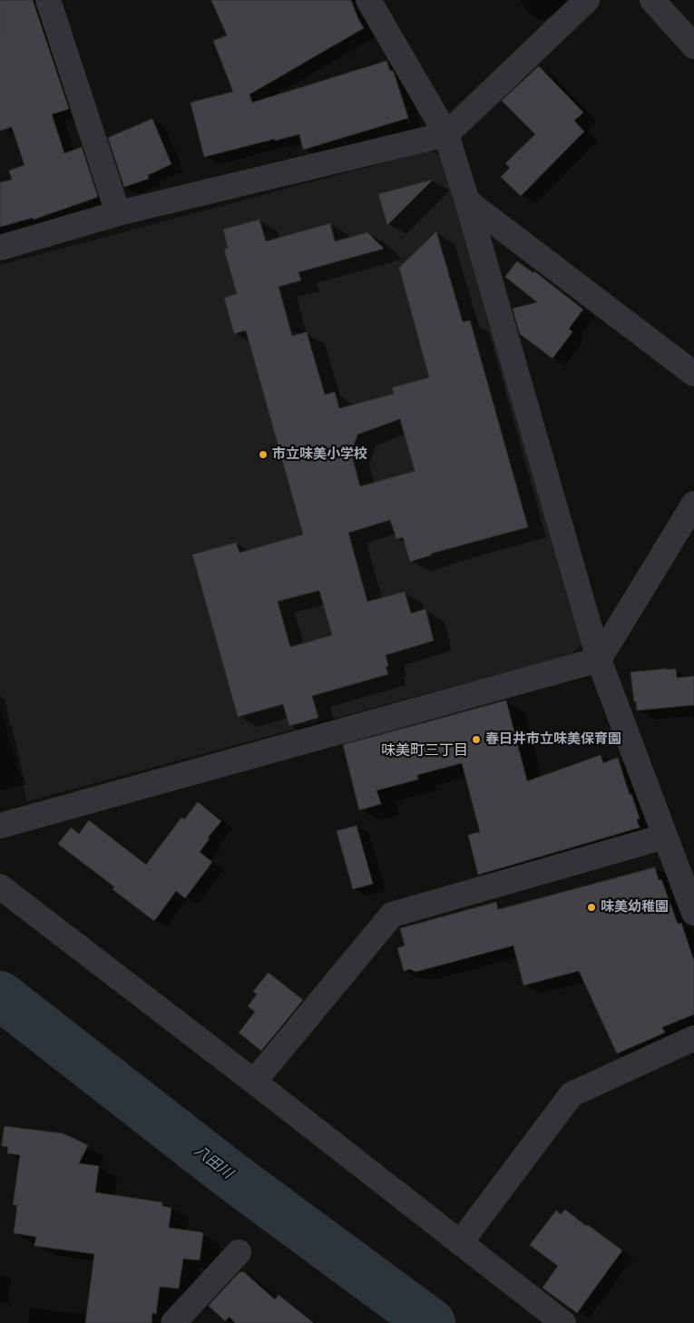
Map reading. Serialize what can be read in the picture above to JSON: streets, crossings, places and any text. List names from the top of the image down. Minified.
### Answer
{"districts":["味美町三丁目"],"water":["八田川"],"places":["市立味美小学校","春日井市立味美保育園","味美幼稚園"]}
